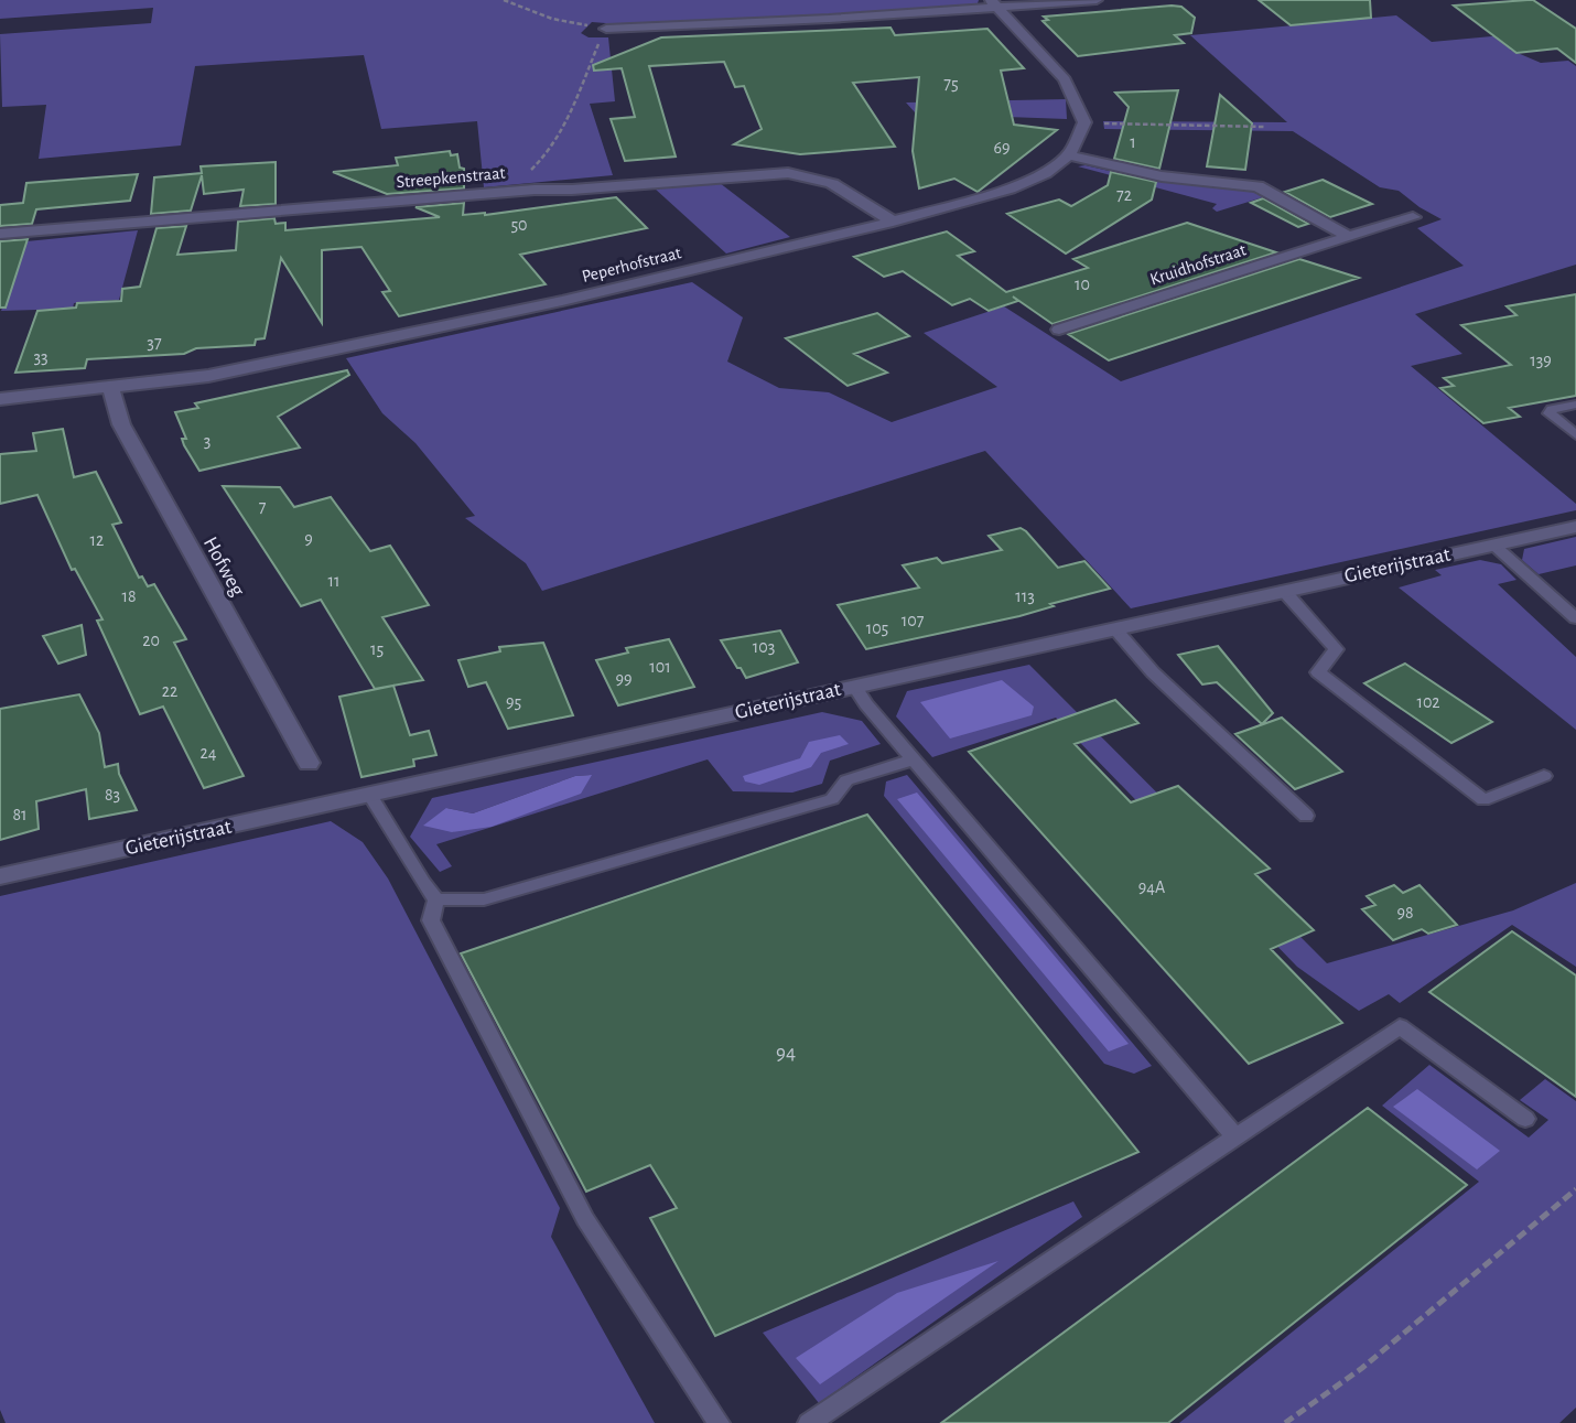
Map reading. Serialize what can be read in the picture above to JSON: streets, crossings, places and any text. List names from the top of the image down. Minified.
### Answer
{"streets":{"street":["Streepkenstraat","Peperhofstraat","Kruidhofstraat","Gieterijstraat","Hofweg"]},"crossings":[["Streepkenstraat","Peperhofstraat"],["Peperhofstraat","Hofweg"]],"house_numbers":["75","1","69","72","50","10","37","33","139","3","7","9","12","11","18","113","107","105","20","103","15","101","99","22","95","102","24","83","81","94A","98","94"]}
